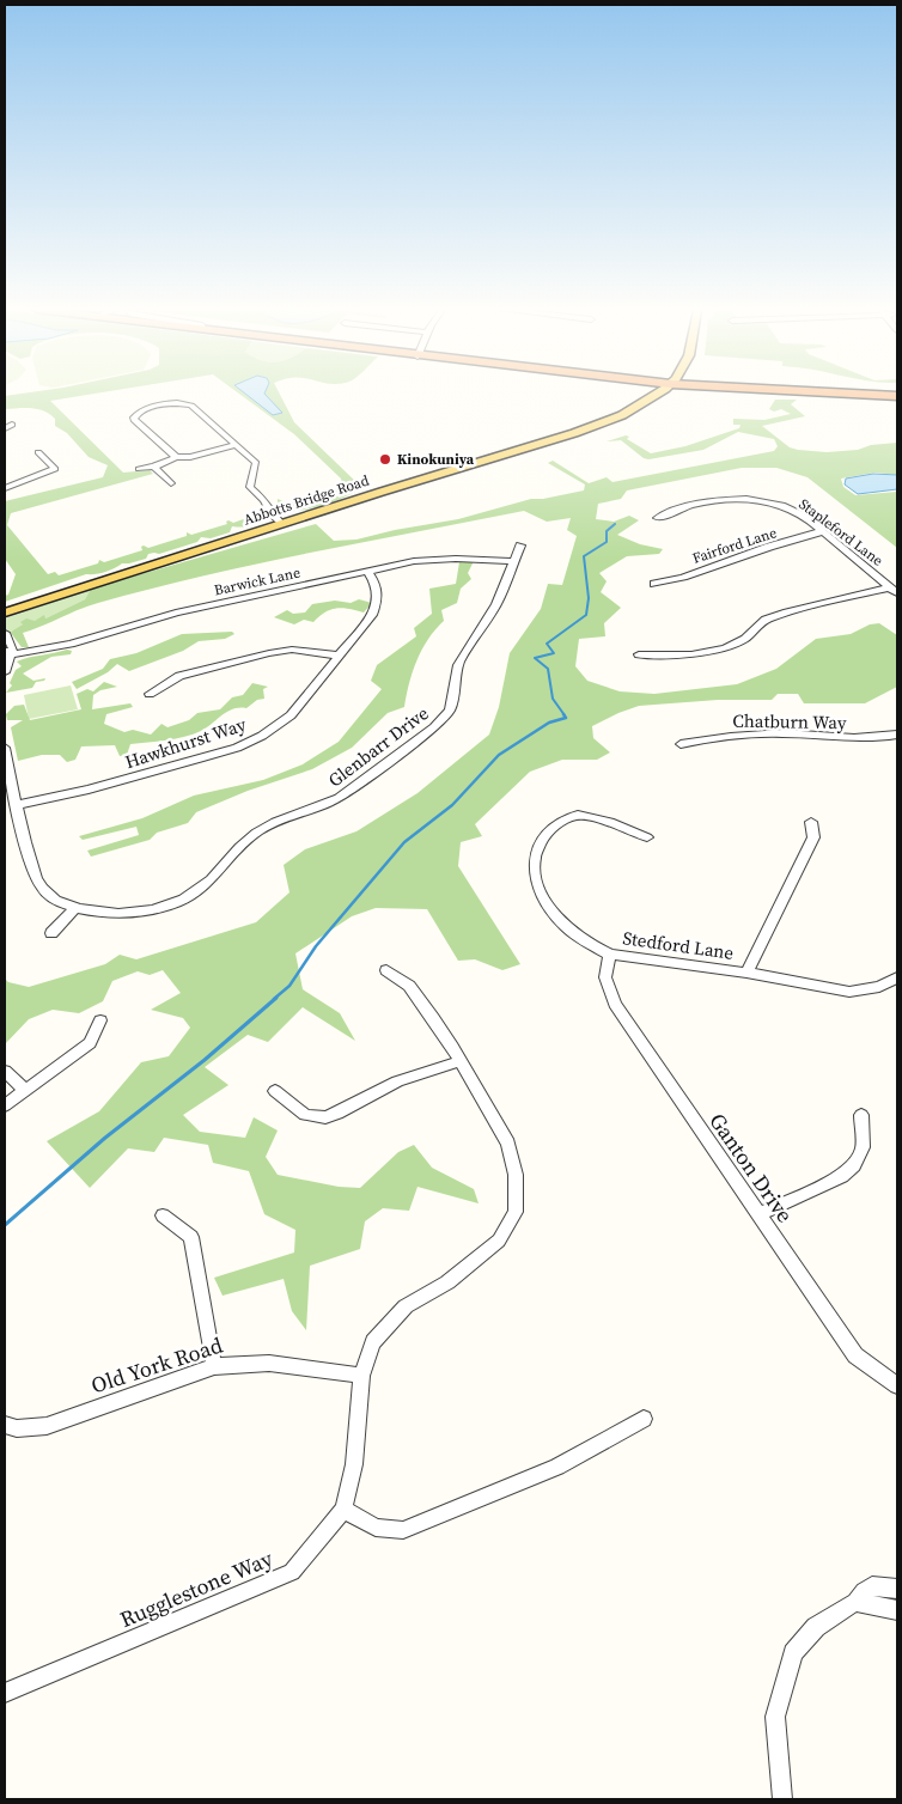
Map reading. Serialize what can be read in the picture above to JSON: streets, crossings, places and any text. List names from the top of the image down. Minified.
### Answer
{"streets":{"main road":["Abbotts Bridge Road"],"street":["Stapleford Lane","Fairford Lane","Barwick Lane","Chatburn Way","Hawkhurst Way","Glenbarr Drive","Stedford Lane","Ganton Drive","Old York Road","Rugglestone Way"]},"crossings":[["Stapleford Lane","Fairford Lane"],["Barwick Lane","Hawkhurst Way"],["Barwick Lane","Glenbarr Drive"],["Hawkhurst Way","Glenbarr Drive"],["Stedford Lane","Ganton Drive"],["Old York Road","Rugglestone Way"]],"places":["Kinokuniya"]}
